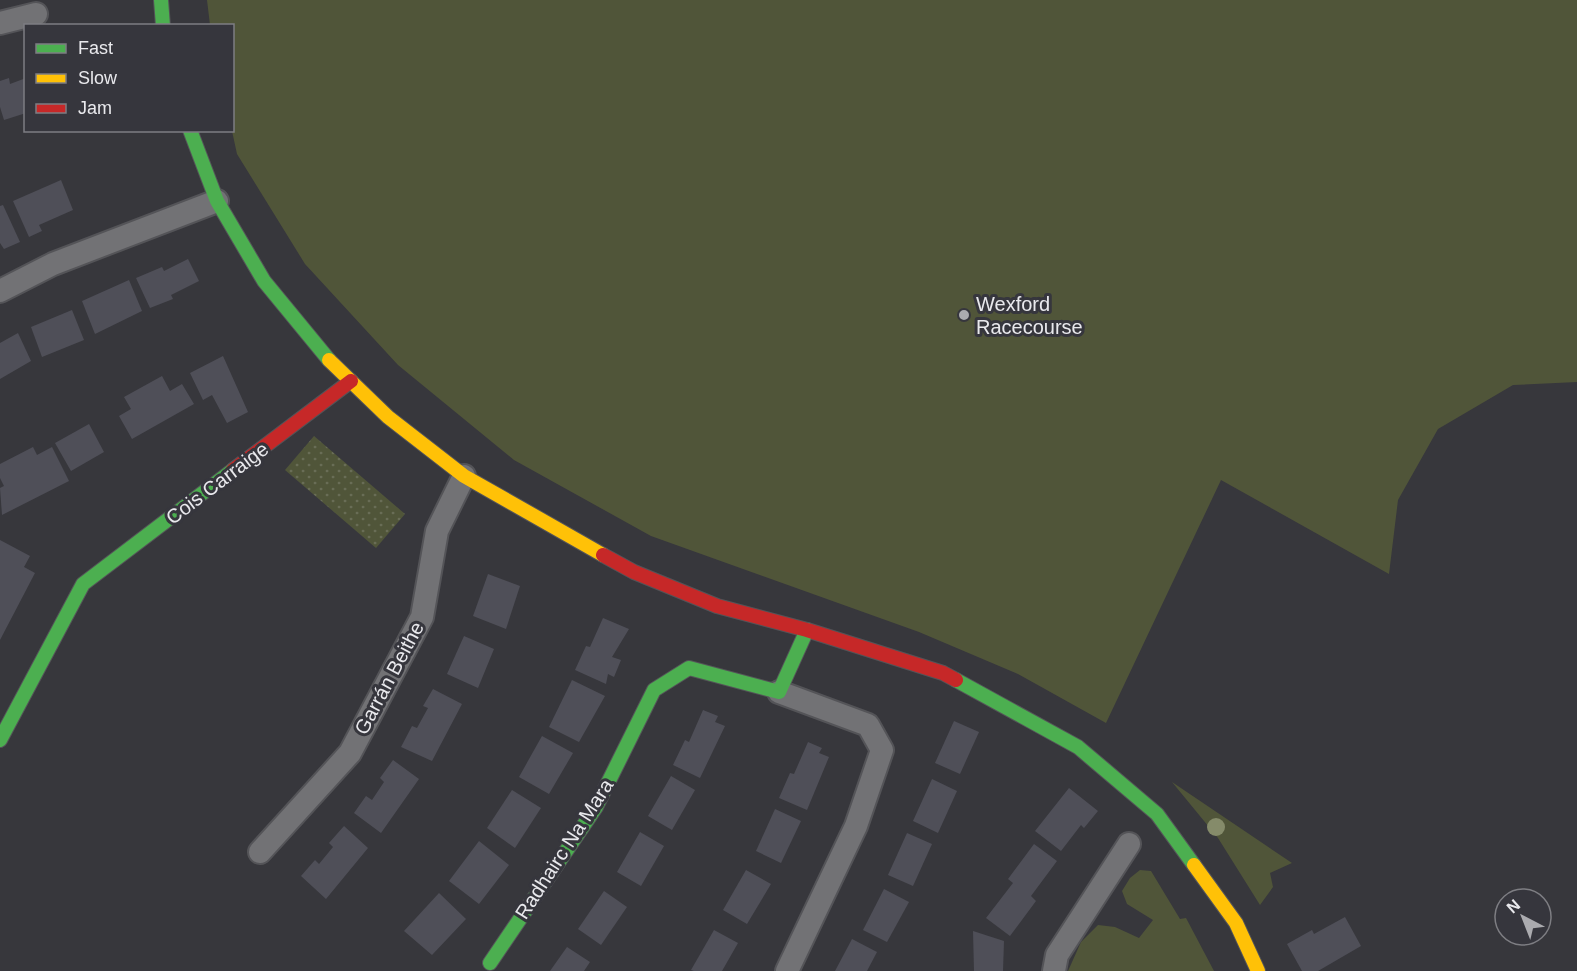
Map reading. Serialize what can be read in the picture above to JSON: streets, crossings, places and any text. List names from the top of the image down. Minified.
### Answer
{"streets":{"street":["Cois Carraige","Garrán Beithe","Radhairc Na Mara"]},"places":["Wexford Racecourse"],"legend":["Fast","Slow","Jam"],"north":"top left"}
